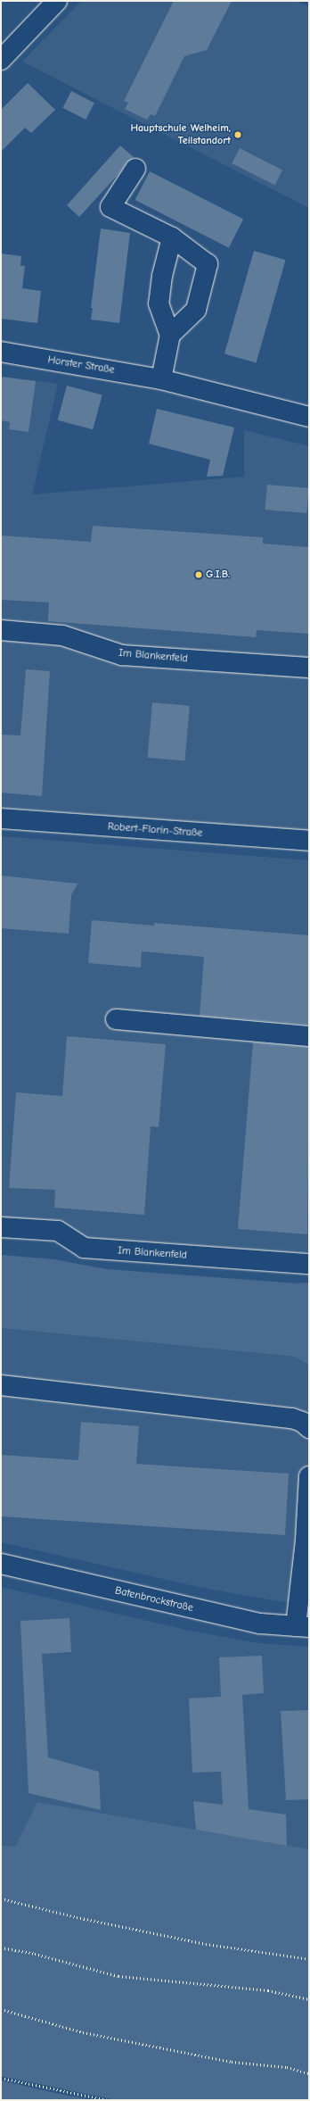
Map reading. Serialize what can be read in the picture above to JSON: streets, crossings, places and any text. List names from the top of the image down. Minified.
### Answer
{"streets":{"street":["Horster Straße","Im Blankenfeld","Robert-Florin-Straße","Batenbrockstraße"]},"places":["Hauptschule Welheim, Teilstandort","G.I.B."]}
